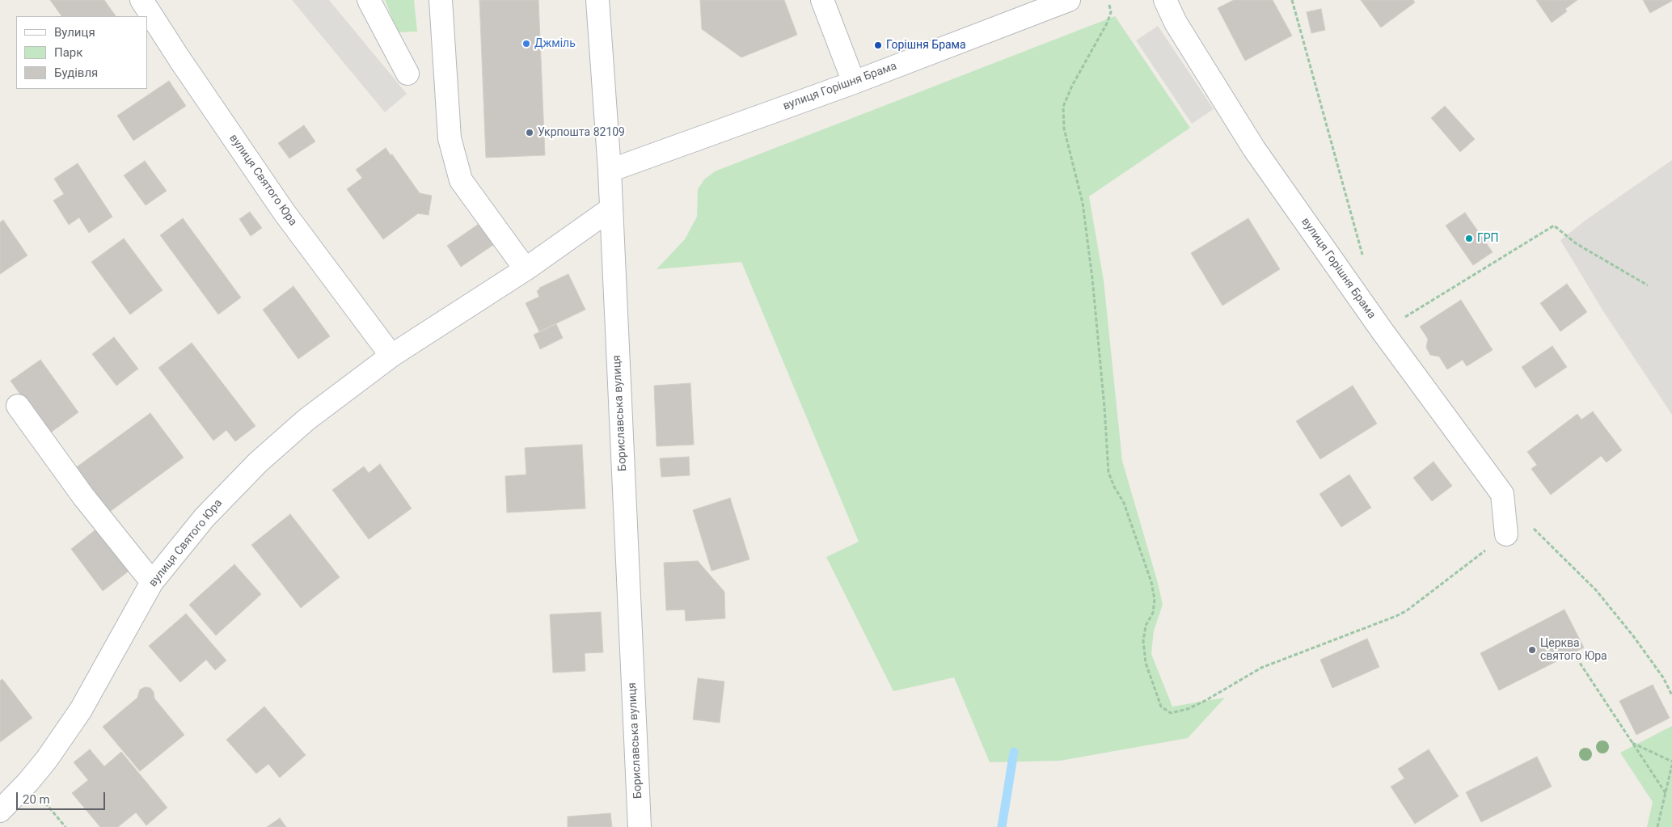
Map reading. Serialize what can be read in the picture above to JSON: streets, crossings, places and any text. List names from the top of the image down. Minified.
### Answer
{"streets":{"street":["вулиця Горішня Брама","вулиця Святого Юра","Бориславська вулиця"]},"crossings":[["вулиця Горішня Брама","Бориславська вулиця"],["вулиця Святого Юра","Бориславська вулиця"]],"places":["Джміль","Горішня Брама","Укрпошта 82109","ГРП","Церква святого Юра"],"legend":["Вулиця","Парк","Будівля"],"scale_bar":"20 m"}
